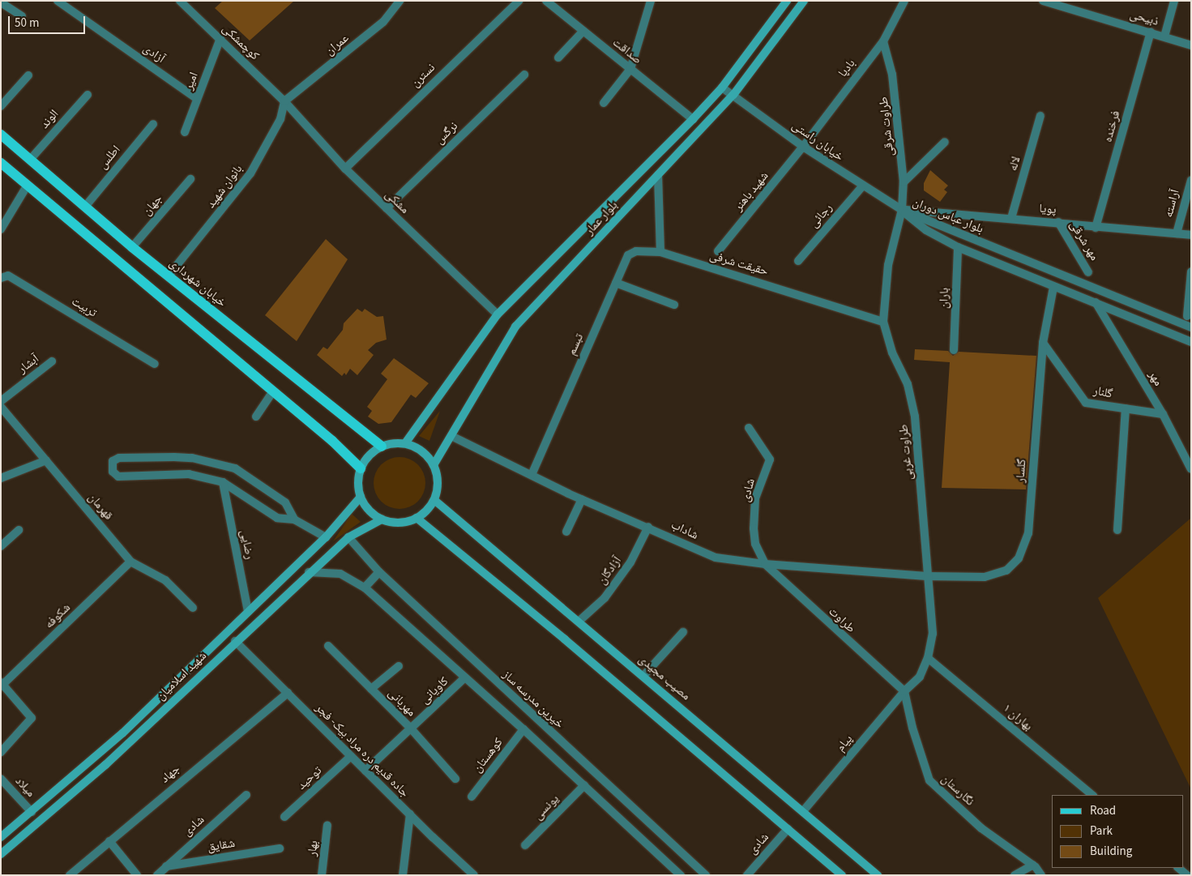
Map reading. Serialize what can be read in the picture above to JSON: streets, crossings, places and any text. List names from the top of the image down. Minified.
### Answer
{"streets":{"main road":["بلوار عمار","خیابان شهرداری","شهید اسلامیان","مصیب مجیدی"],"street":["ذبیحی","کوچمشکی","عمران","صداقت","آزادی","بادپا","نسترن","امیر","الوند","طراوت شرقی","فرخنده","نرگس","خیابان راستی","اطلس","لاله","بانوان شهید","شهید باهنر","مشکی","آراسته","جهان","پویا","رجائی","بلوار عباس دوران","مهر شرقی","حقیقت شرفی","باران","تربیت","تبسم","آبشار","مهر","گلنار","طراوت غربی","گلسار","شادی","قهرمان","شاداب","رضایی","آزادگان","شکوفه","طراوت","کاویانی","خیرین مدرسه ساز","مهربانی","بهاران ۱","پیام","جاده قدیم دره مراد بیک- فجر","کوهستان","جهاد","توحید","میلاد","نگارستان","یونسی","شقایق","بهار"]},"crossings":[["ذبیحی","فرخنده"],["کوچمشکی","عمران"],["کوچمشکی","امیر"],["کوچمشکی","بانوان شهید"],["کوچمشکی","مشکی"],["عمران","بانوان شهید"],["عمران","مشکی"],["صداقت","بلوار عمار"],["آزادی","امیر"],["بادپا","طراوت شرقی"],["بادپا","خیابان راستی"],["بادپا","شهید باهنر"],["نسترن","مشکی"],["الوند","خیابان شهرداری"],["طراوت شرقی","خیابان راستی"],["طراوت شرقی","پویا"],["طراوت شرقی","بلوار عباس دوران"],["طراوت شرقی","طراوت غربی"],["فرخنده","پویا"],["نرگس","مشکی"],["خیابان راستی","شهید باهنر"],["خیابان راستی","پویا"],["خیابان راستی","رجائی"],["خیابان راستی","بلوار عباس دوران"],["خیابان راستی","بلوار عمار"],["خیابان راستی","طراوت غربی"],["اطلس","خیابان شهرداری"],["لاله","پویا"],["بانوان شهید","مشکی"],["بانوان شهید","خیابان شهرداری"],["مشکی","بلوار عمار"],["آراسته","پویا"],["جهان","خیابان شهرداری"],["پویا","بلوار عباس دوران"],["پویا","مهر شرقی"],["پویا","طراوت غربی"],["بلوار عباس دوران","باران"],["بلوار عباس دوران","مهر"],["بلوار عباس دوران","طراوت غربی"],["بلوار عباس دوران","گلسار"],["بلوار عمار","خیابان شهرداری"],["بلوار عمار","شاداب"],["بلوار عمار","شهید اسلامیان"],["بلوار عمار","مصیب مجیدی"],["حقیقت شرفی","تبسم"],["حقیقت شرفی","طراوت غربی"],["خیابان شهرداری","شهید اسلامیان"],["خیابان شهرداری","مصیب مجیدی"],["تبسم","شاداب"],["مهر","گلنار"],["گلنار","گلسار"],["طراوت غربی","گلسار"],["طراوت غربی","شاداب"],["طراوت غربی","طراوت"],["طراوت غربی","بهاران ۱"],["طراوت غربی","پیام"],["طراوت غربی","نگارستان"],["گلسار","شاداب"],["شادی","شاداب"],["شادی","طراوت"],["شادی","شقایق"],["قهرمان","شکوفه"],["شاداب","آزادگان"],["شاداب","طراوت"],["رضایی","شهید اسلامیان"],["آزادگان","مصیب مجیدی"],["طراوت","پیام"],["طراوت","نگارستان"],["شهید اسلامیان","مصیب مجیدی"],["شهید اسلامیان","خیرین مدرسه ساز"],["شهید اسلامیان","جاده قدیم دره مراد بیک- فجر"],["شهید اسلامیان","میلاد"],["مصیب مجیدی","پیام"],["کاویانی","مهربانی"],["کاویانی","جاده قدیم دره مراد بیک- فجر"],["پیام","نگارستان"],["جاده قدیم دره مراد بیک- فجر","جهاد"],["جاده قدیم دره مراد بیک- فجر","توحید"]],"legend":["Road","Park","Building"],"scale_bar":"50 m"}
